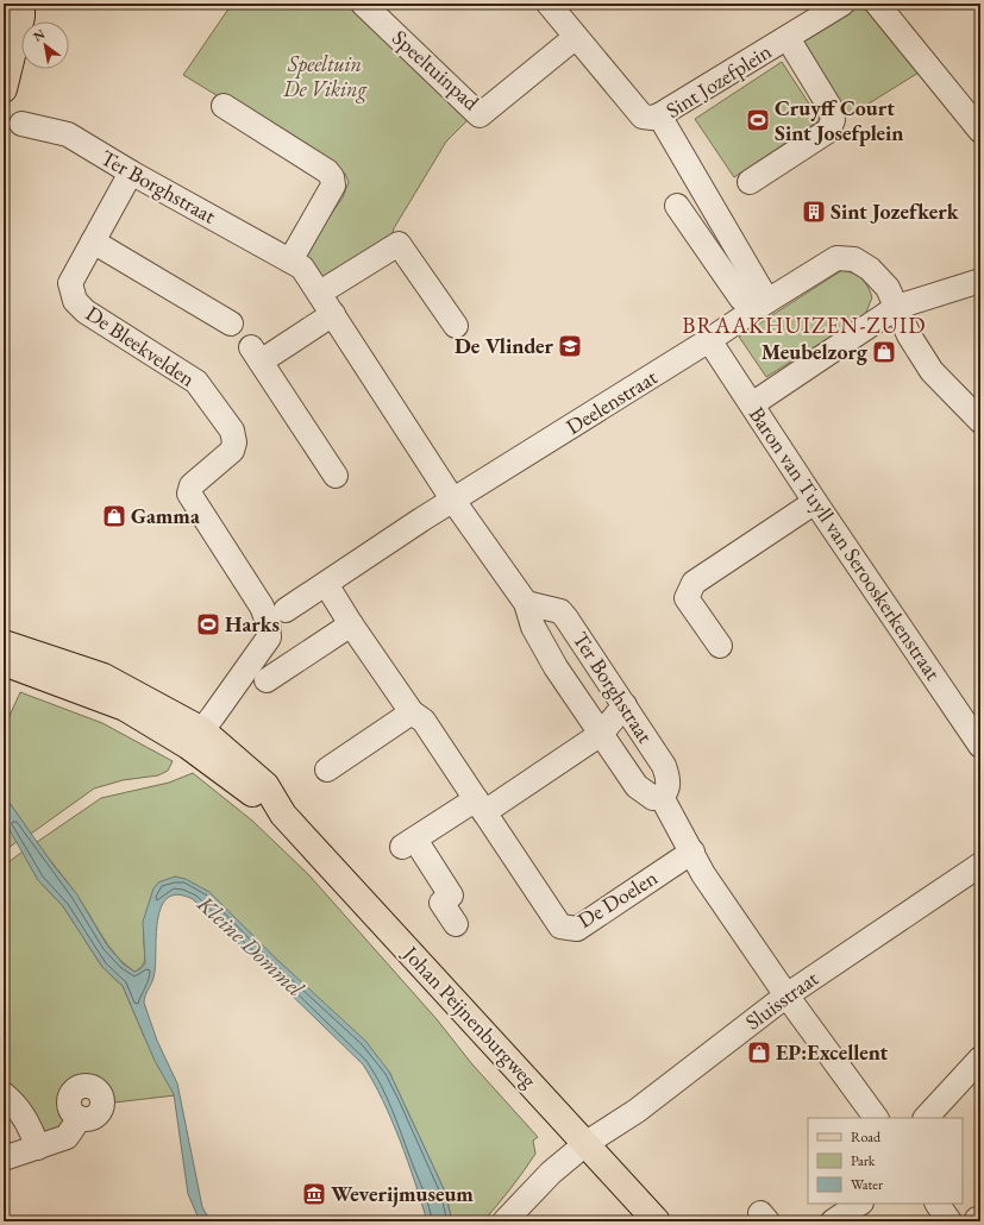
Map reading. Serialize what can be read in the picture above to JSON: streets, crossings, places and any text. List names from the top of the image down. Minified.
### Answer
{"streets":{"main road":["Johan Peijnenburgweg"],"street":["Speeltuinpad","Sint Jozefplein","Ter Borghstraat","De Bleekvelden","Deelenstraat","Baron van Tuyll van Serooskerkenstraat","De Doelen","Sluisstraat"]},"crossings":[["Sint Jozefplein","Deelenstraat"],["Ter Borghstraat","De Bleekvelden"],["Ter Borghstraat","Deelenstraat"],["De Bleekvelden","Johan Peijnenburgweg"],["Deelenstraat","Baron van Tuyll van Serooskerkenstraat"],["Sluisstraat","Johan Peijnenburgweg"]],"districts":["BRAAKHUIZEN-ZUID"],"water":["Kleine Dommel"],"parks":["Speeltuin De Viking"],"places":{"sports":["Cruyff Court Sint Josefplein","Harks"],"building":["Sint Jozefkerk"],"school or university":["De Vlinder"],"shop":["Meubelzorg","Gamma","EP:Excellent"],"museum":["Weverijmuseum"]},"legend":["Road","Park","Water"],"north":"top left"}
